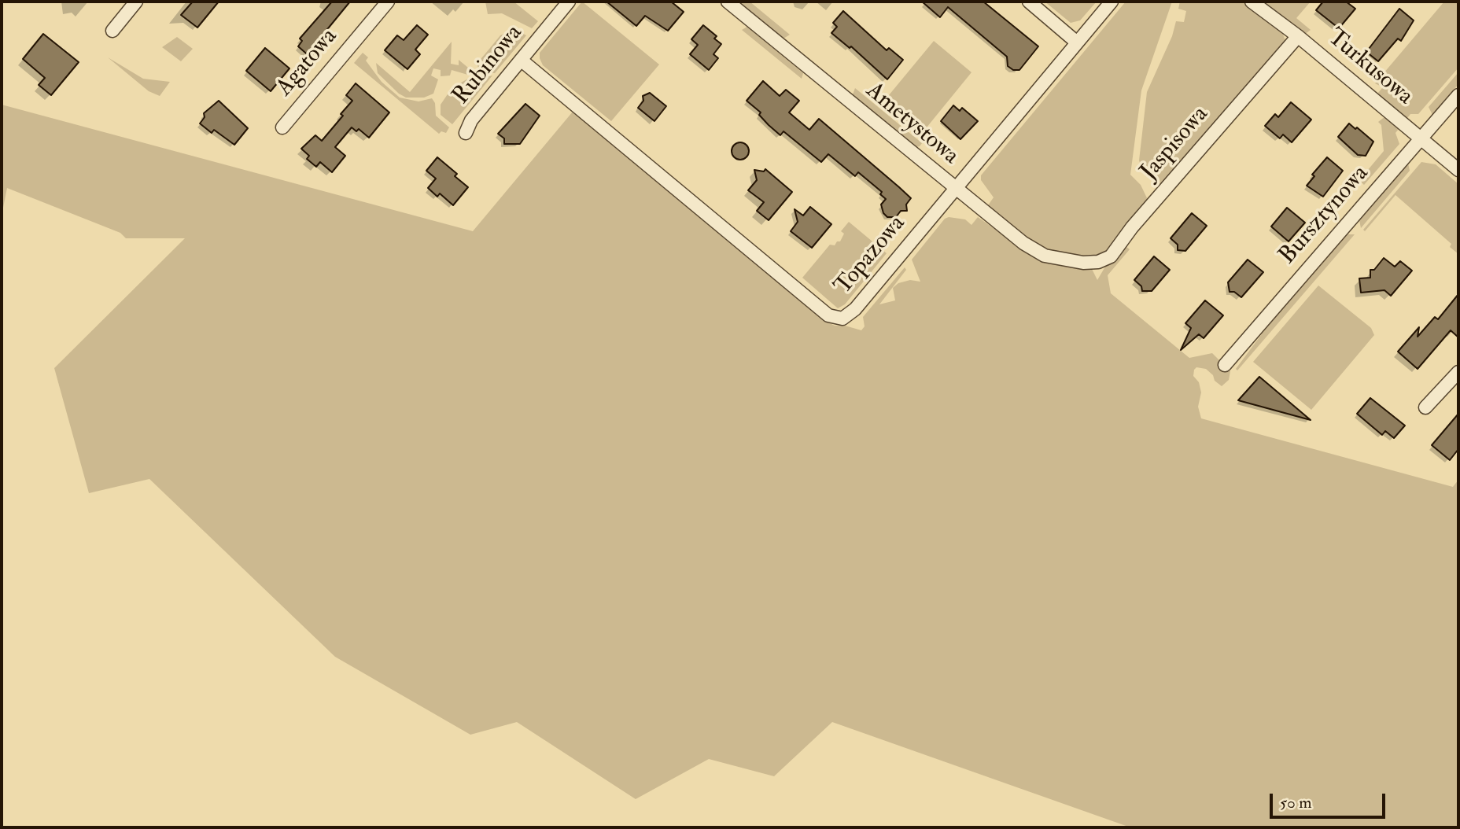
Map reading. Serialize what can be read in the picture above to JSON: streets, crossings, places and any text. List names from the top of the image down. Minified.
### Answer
{"streets":{"street":["Agatowa","Rubinowa","Turkusowa","Ametystowa","Jaspisowa","Bursztynowa","Topazowa"]},"crossings":[["Rubinowa","Topazowa"],["Turkusowa","Jaspisowa"],["Turkusowa","Bursztynowa"],["Ametystowa","Jaspisowa"],["Ametystowa","Topazowa"]],"scale_bar":"50 m"}
